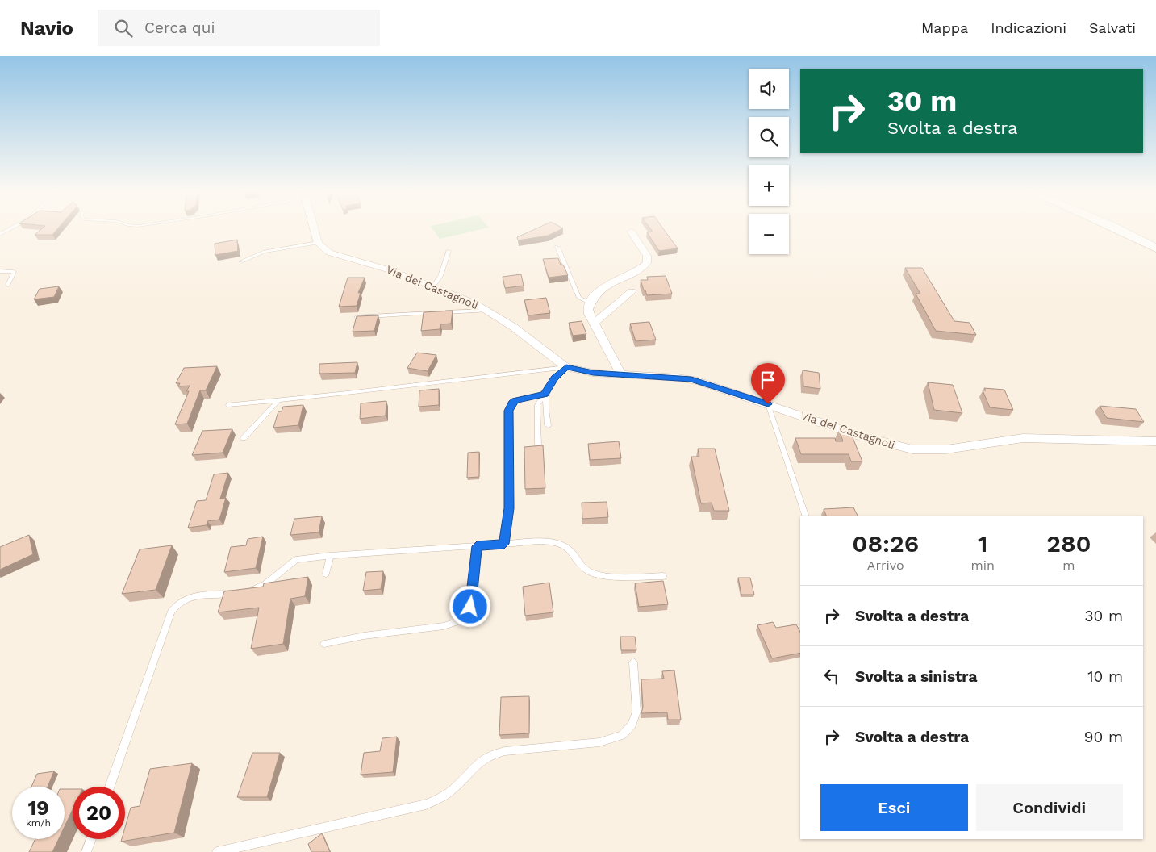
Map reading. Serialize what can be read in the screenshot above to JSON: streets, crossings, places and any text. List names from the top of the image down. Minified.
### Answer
{"streets":{"street":["Via dei Castagnoli"]},"page":{"header":"Navio","search":"Cerca qui","nav":["Mappa","Indicazioni","Salvati"],"map_buttons":["+","−"],"turn":["30 m","Svolta a destra"],"eta":["08:26","Arrivo","1","min","280","m"],"list":[{"name":"Svolta a destra","value":"30 m"},{"name":"Svolta a sinistra","value":"10 m"},{"name":"Svolta a destra","value":"90 m"}],"buttons":["Esci","Condividi"],"speed":"19 km/h","limit":"20"}}
